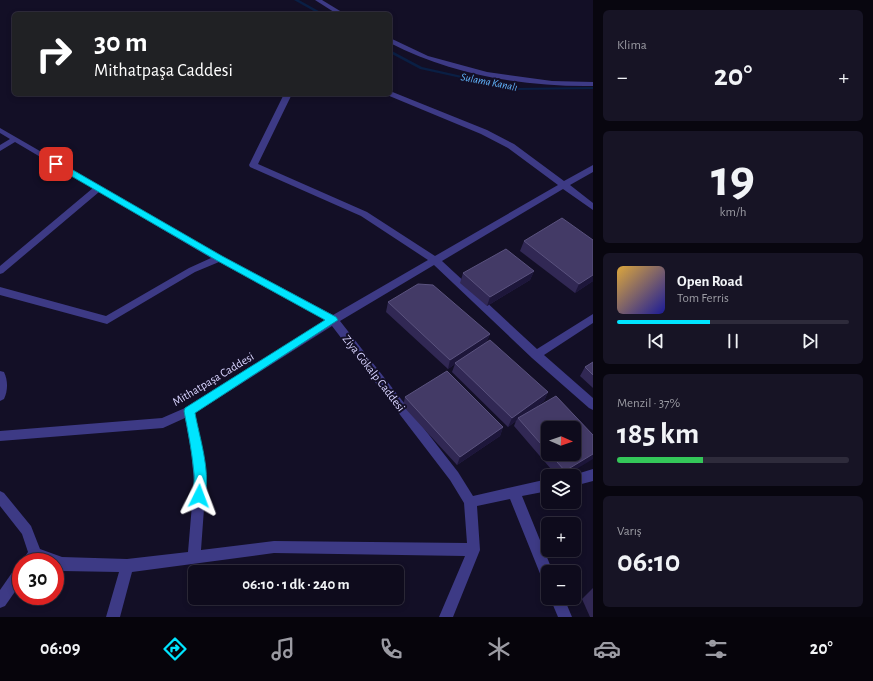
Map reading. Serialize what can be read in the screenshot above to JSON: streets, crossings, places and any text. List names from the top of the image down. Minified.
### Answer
{"streets":{"street":["Ziya Gökalp Caddesi","Mithatpaşa Caddesi"]},"crossings":[["Ziya Gökalp Caddesi","Mithatpaşa Caddesi"]],"water":["Sulama Kanalı"],"north":"right","page":{"tile":["Klima",["19","km/h"],["Menzil · 37%","185 km"],["Varış","06:10"]],"turn":["30 m","Mithatpaşa Caddesi"],"heat":["−","20°","+"],"song":["Open Road","Tom Ferris"],"map_buttons":["+","−"],"limit":"30","trip":"06:10 · 1 dk · 240 m","tabs":["06:09","20°"]}}
